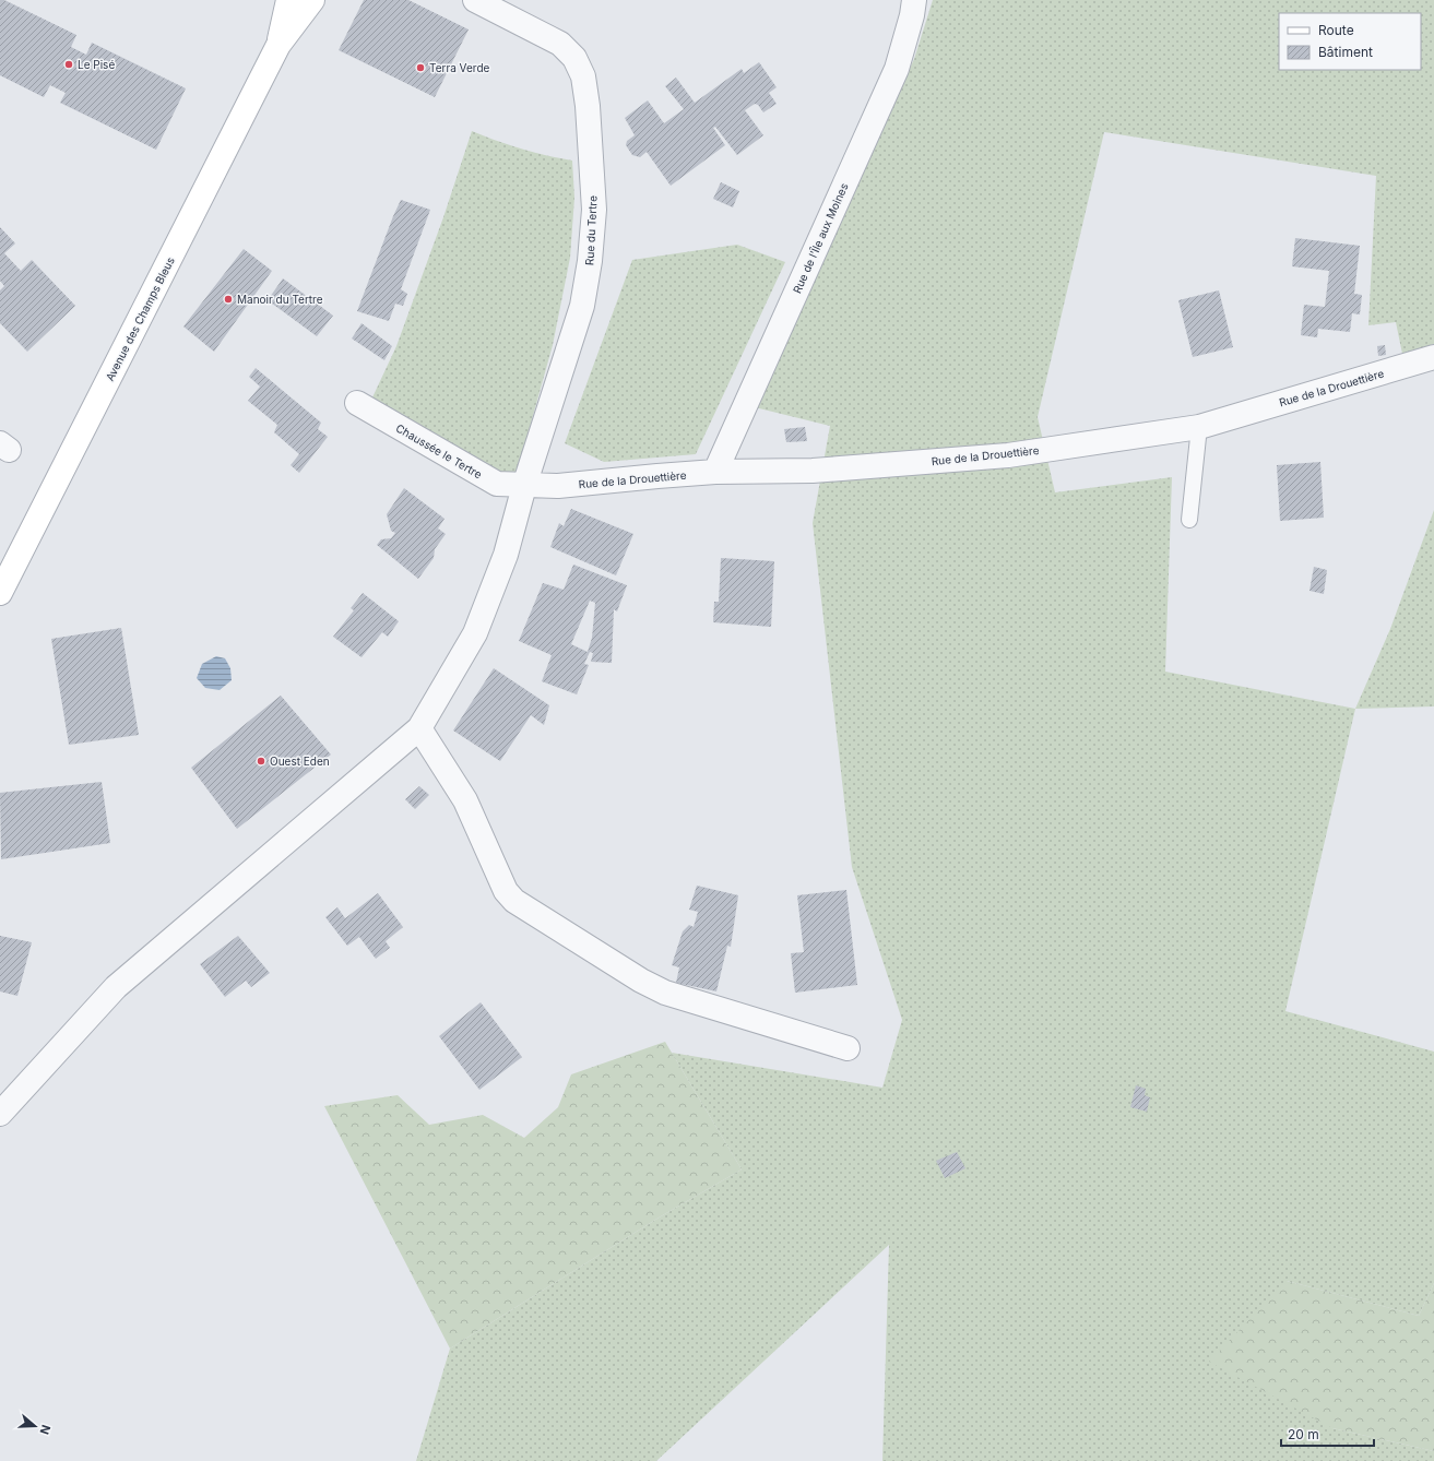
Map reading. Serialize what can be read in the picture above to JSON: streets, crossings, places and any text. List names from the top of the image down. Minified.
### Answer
{"streets":{"main road":["Avenue des Champs Bleus"],"street":["Rue du Tertre","Rue de l'Île aux Moines","Rue de la Drouettière","Chaussée le Tertre"]},"crossings":[["Rue du Tertre","Rue de la Drouettière"],["Rue du Tertre","Chaussée le Tertre"],["Rue de l'Île aux Moines","Rue de la Drouettière"],["Rue de la Drouettière","Chaussée le Tertre"]],"places":["Le Pisé","Terra Verde","Manoir du Tertre","Ouest Eden"],"legend":["Route","Bâtiment"],"scale_bar":"20 m","north":"right"}
